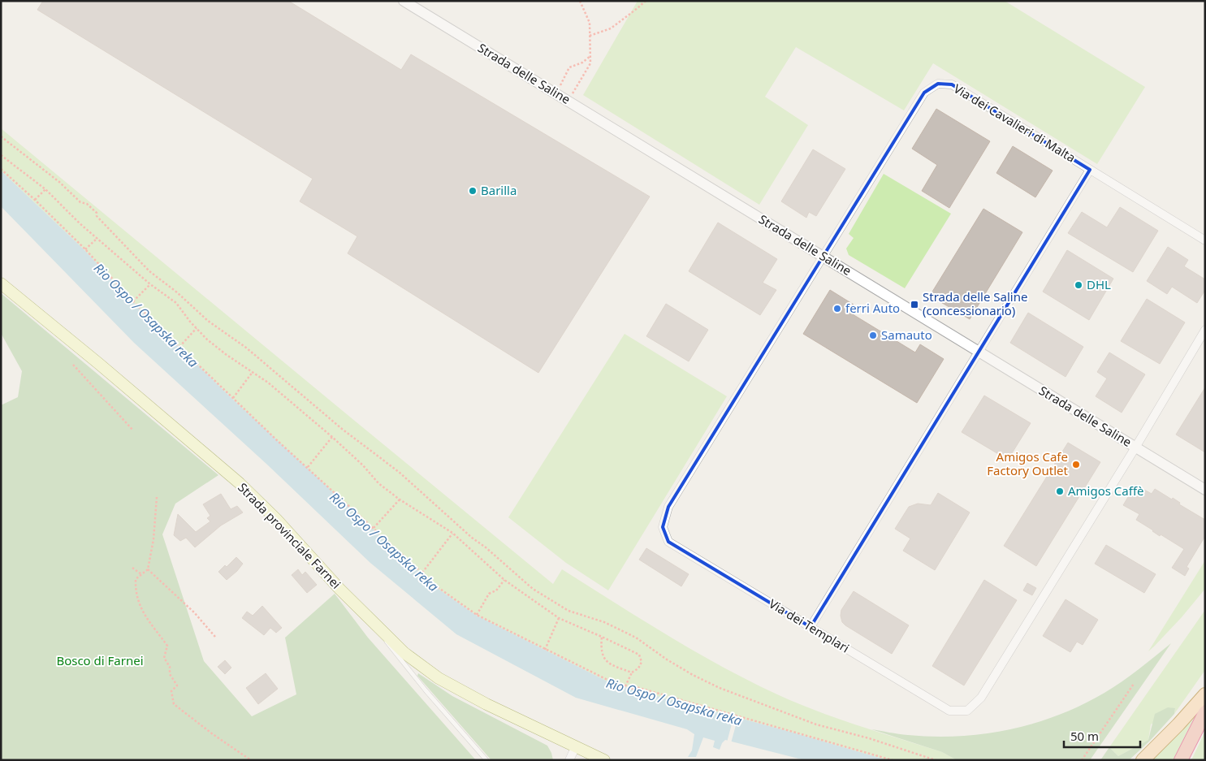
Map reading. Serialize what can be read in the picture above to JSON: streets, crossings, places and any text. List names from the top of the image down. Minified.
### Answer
{"streets":{"main road":["Strada provinciale Farnei"],"street":["Strada delle Saline","Via dei Cavalieri di Malta","Via dei Templari"]},"crossings":[["Strada delle Saline","Via dei Cavalieri di Malta"],["Strada delle Saline","Via dei Templari"],["Via dei Cavalieri di Malta","Via dei Templari"]],"water":["Rio Ospo / Osapska reka"],"parks":["Bosco di Farnei"],"places":{"other":["Barilla","DHL","ferri Auto","Samauto","Amigos Cafe Factory Outlet","Amigos Caffè"],"transit":["Strada delle Saline (concessionario)"]},"scale_bar":"50 m"}
